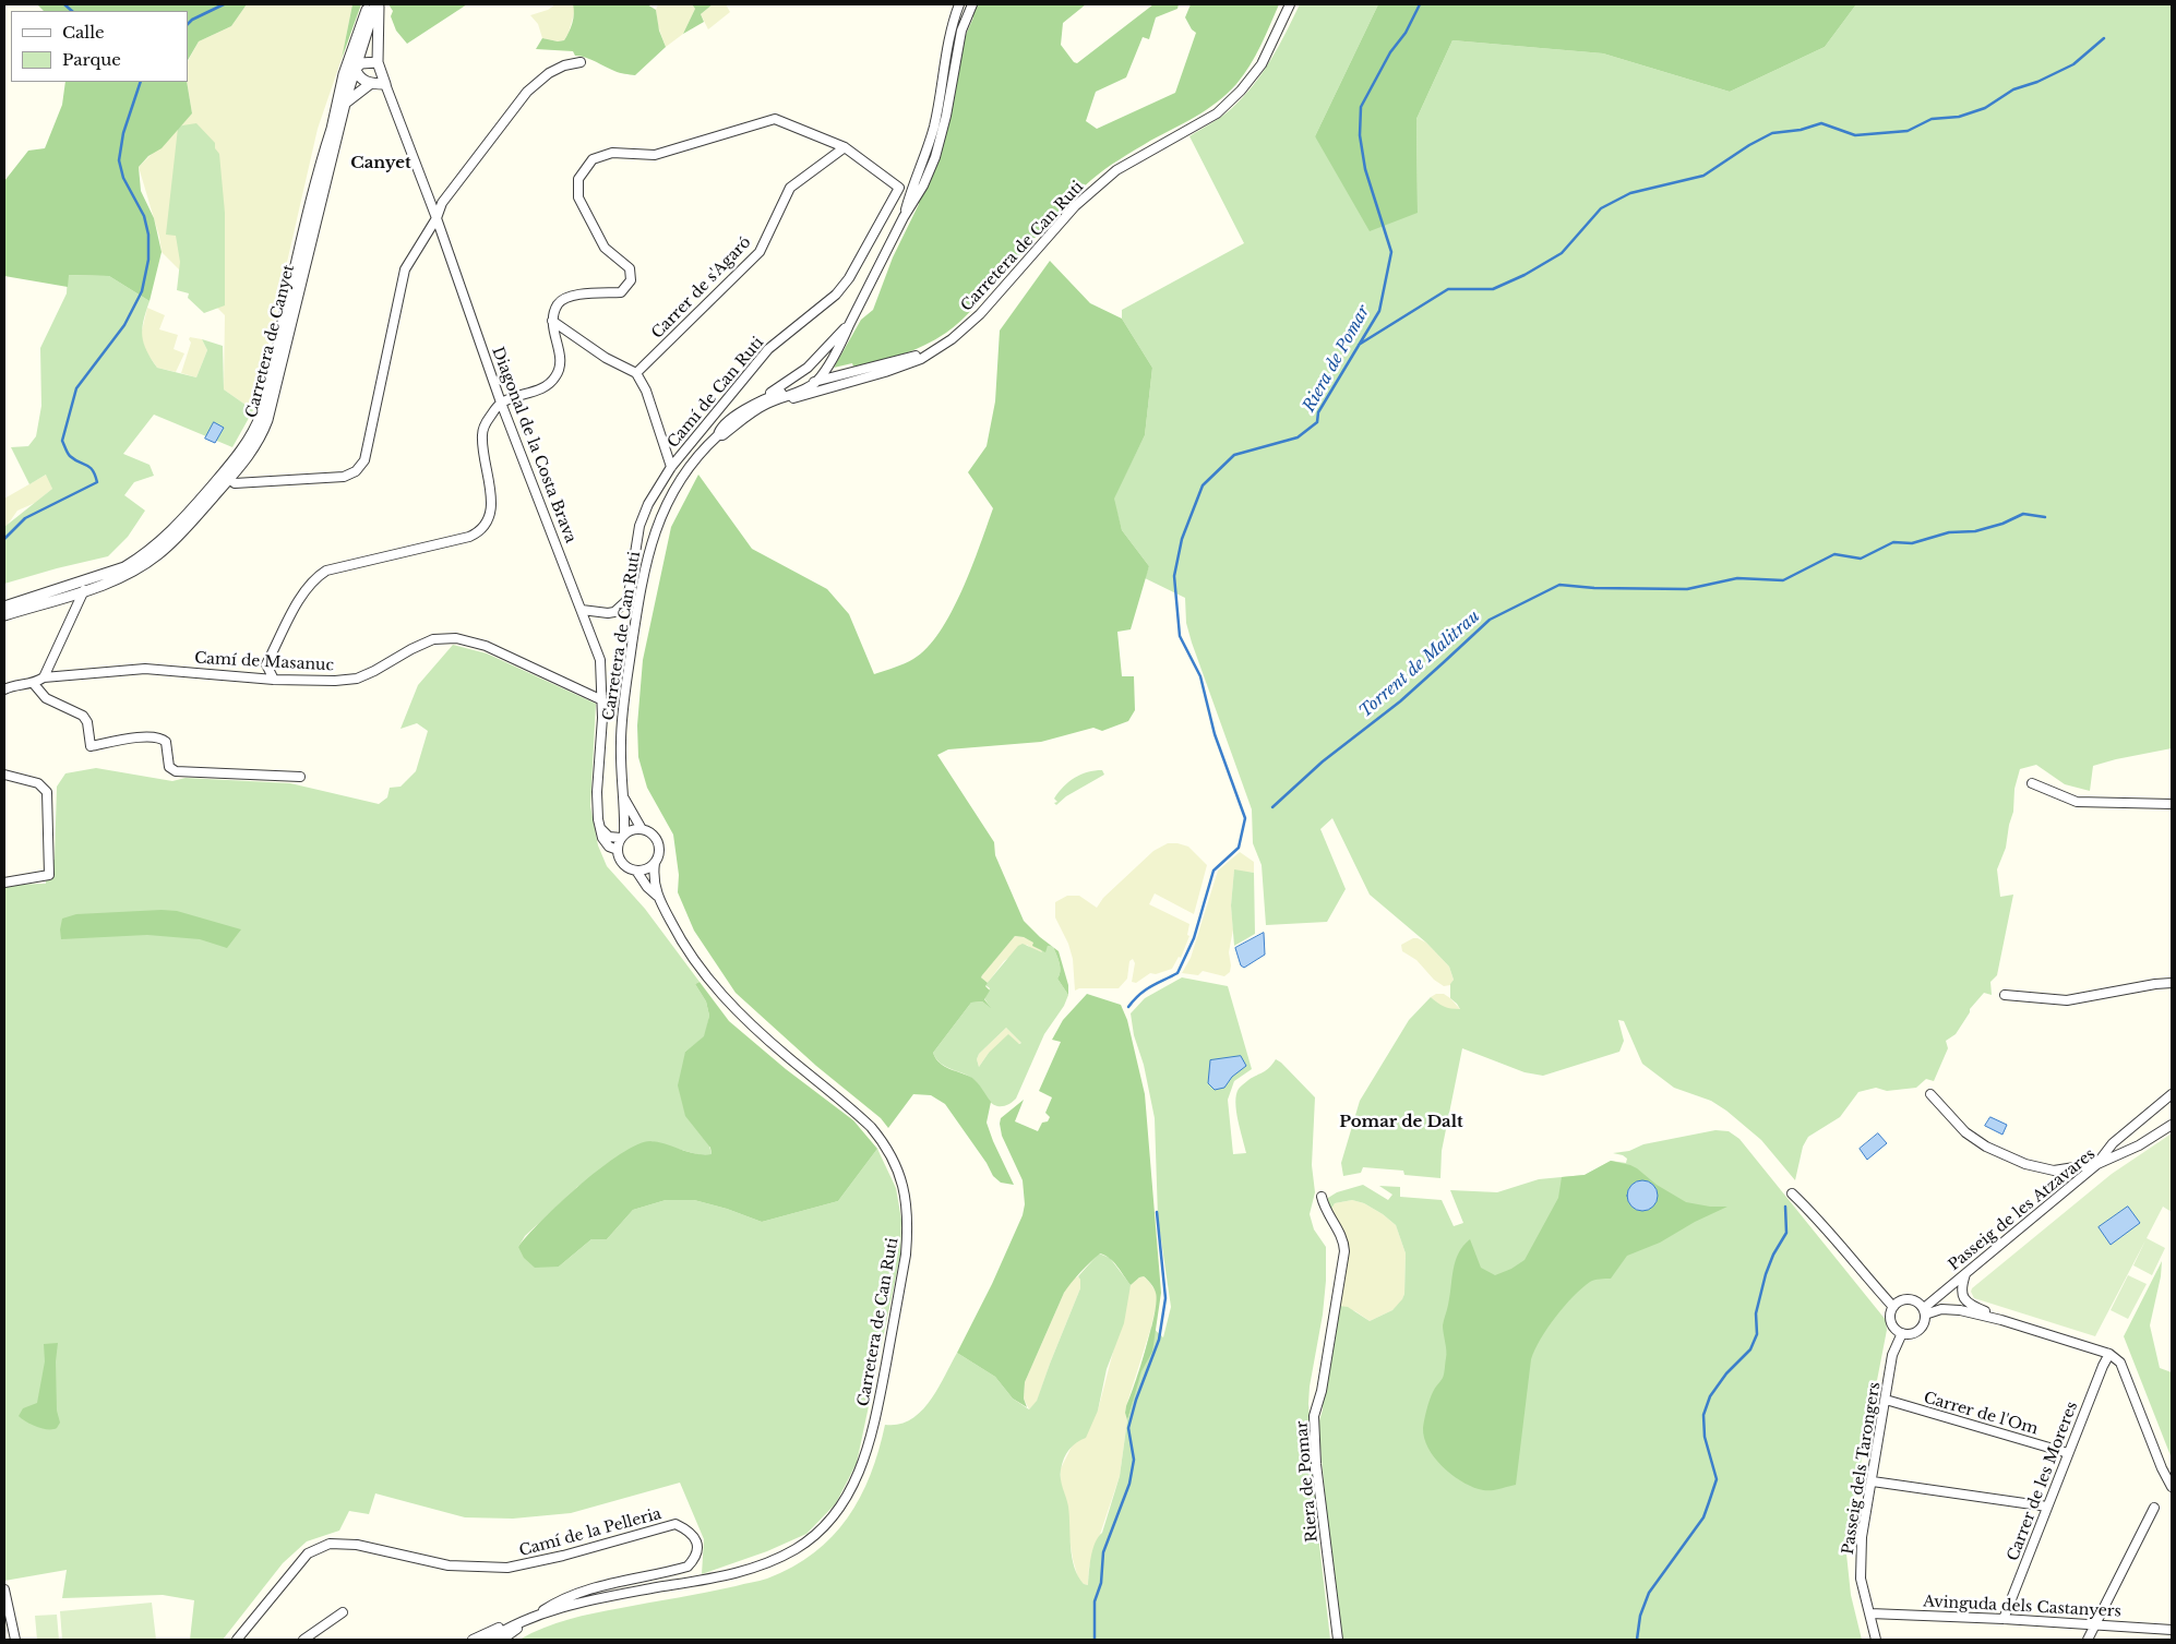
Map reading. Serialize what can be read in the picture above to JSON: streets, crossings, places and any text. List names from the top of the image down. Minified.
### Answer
{"streets":{"street":["Carretera de Can Ruti","Carrer de s'Agaró","Carretera de Canyet","Camí de Can Ruti","Diagonal de la Costa Brava","Camí de Masanuc","Passeig de les Atzavares","Carrer de l'Om","Passeig dels Tarongers","Riera de Pomar","Carrer de les Moreres","Camí de la Pelleria","Avinguda dels Castanyers"]},"crossings":[["Carretera de Can Ruti","Diagonal de la Costa Brava"],["Carretera de Can Ruti","Camí de la Pelleria"],["Carrer de s'Agaró","Camí de Can Ruti"],["Camí de Can Ruti","Diagonal de la Costa Brava"],["Diagonal de la Costa Brava","Camí de Masanuc"],["Passeig de les Atzavares","Passeig dels Tarongers"],["Carrer de l'Om","Passeig dels Tarongers"],["Carrer de l'Om","Carrer de les Moreres"],["Passeig dels Tarongers","Avinguda dels Castanyers"],["Carrer de les Moreres","Avinguda dels Castanyers"]],"districts":["Canyet","Pomar de Dalt"],"water":["Riera de Pomar","Torrent de Malitrau"],"legend":["Calle","Parque"]}
